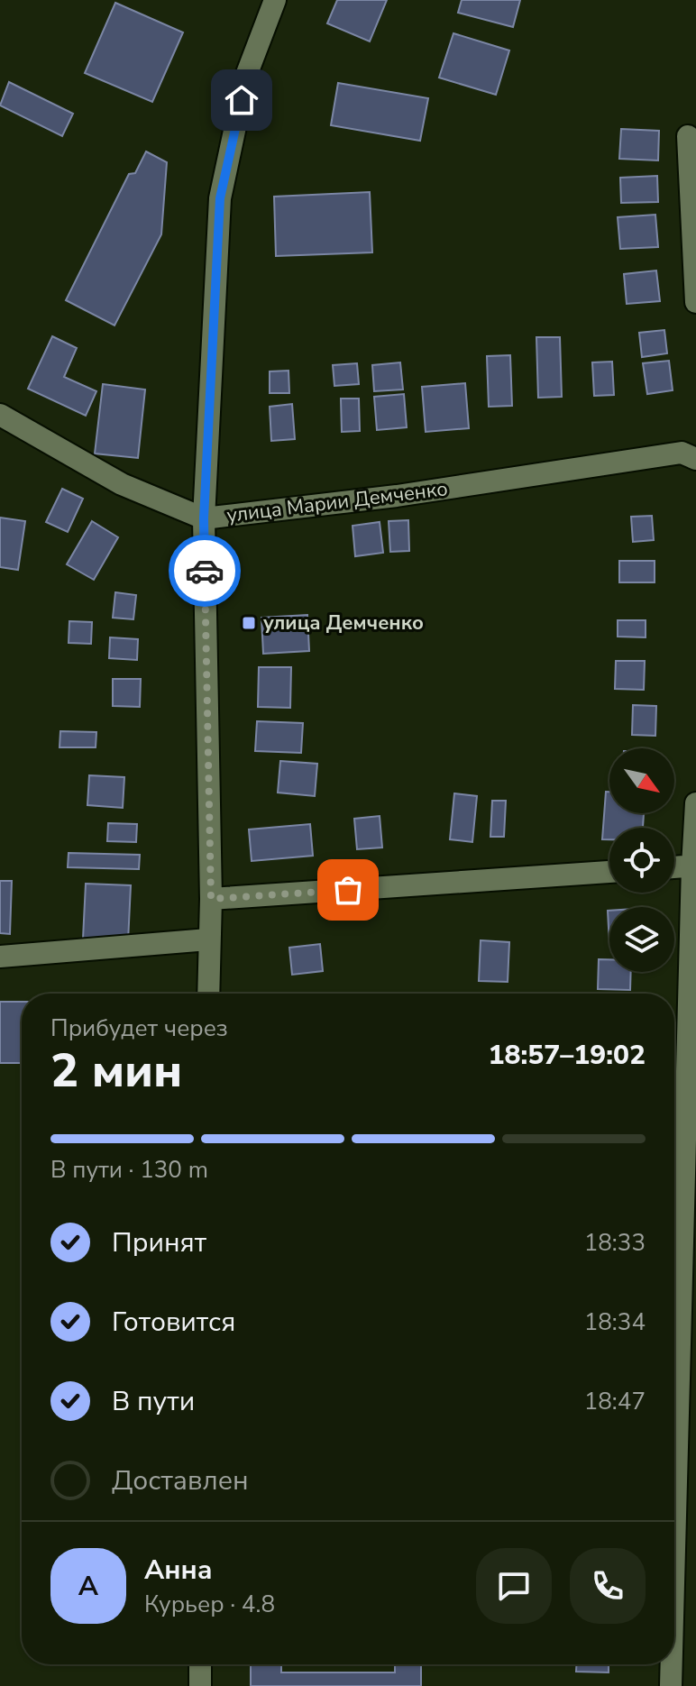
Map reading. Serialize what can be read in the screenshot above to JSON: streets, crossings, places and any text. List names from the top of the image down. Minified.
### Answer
{"streets":{"street":["улица Марии Демченко"]},"places":{"transit":["улица Демченко"]},"north":"bottom right","page":{"heading":["2 мин","Прибудет через","18:57–19:02"],"panel":["Анна","Курьер · 4.8"],"bar":"В пути · 130 m","list":[["Принят","18:33"],["Готовится","18:34"],["В пути","18:47"],"Доставлен"],"round":"А"}}
